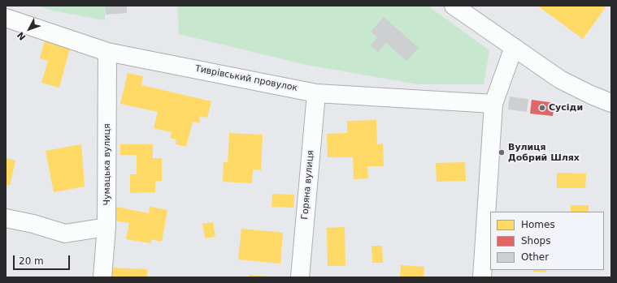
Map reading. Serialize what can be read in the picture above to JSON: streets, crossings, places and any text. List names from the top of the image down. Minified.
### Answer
{"streets":{"street":["Тиврівський провулок","Чумацька вулиця","Горяна вулиця"]},"crossings":[["Тиврівський провулок","Чумацька вулиця"],["Тиврівський провулок","Горяна вулиця"]],"places":["Сусіди","Вулиця Добрий Шлях"],"legend":["Homes","Shops","Other"],"scale_bar":"20 m","north":"bottom left"}
